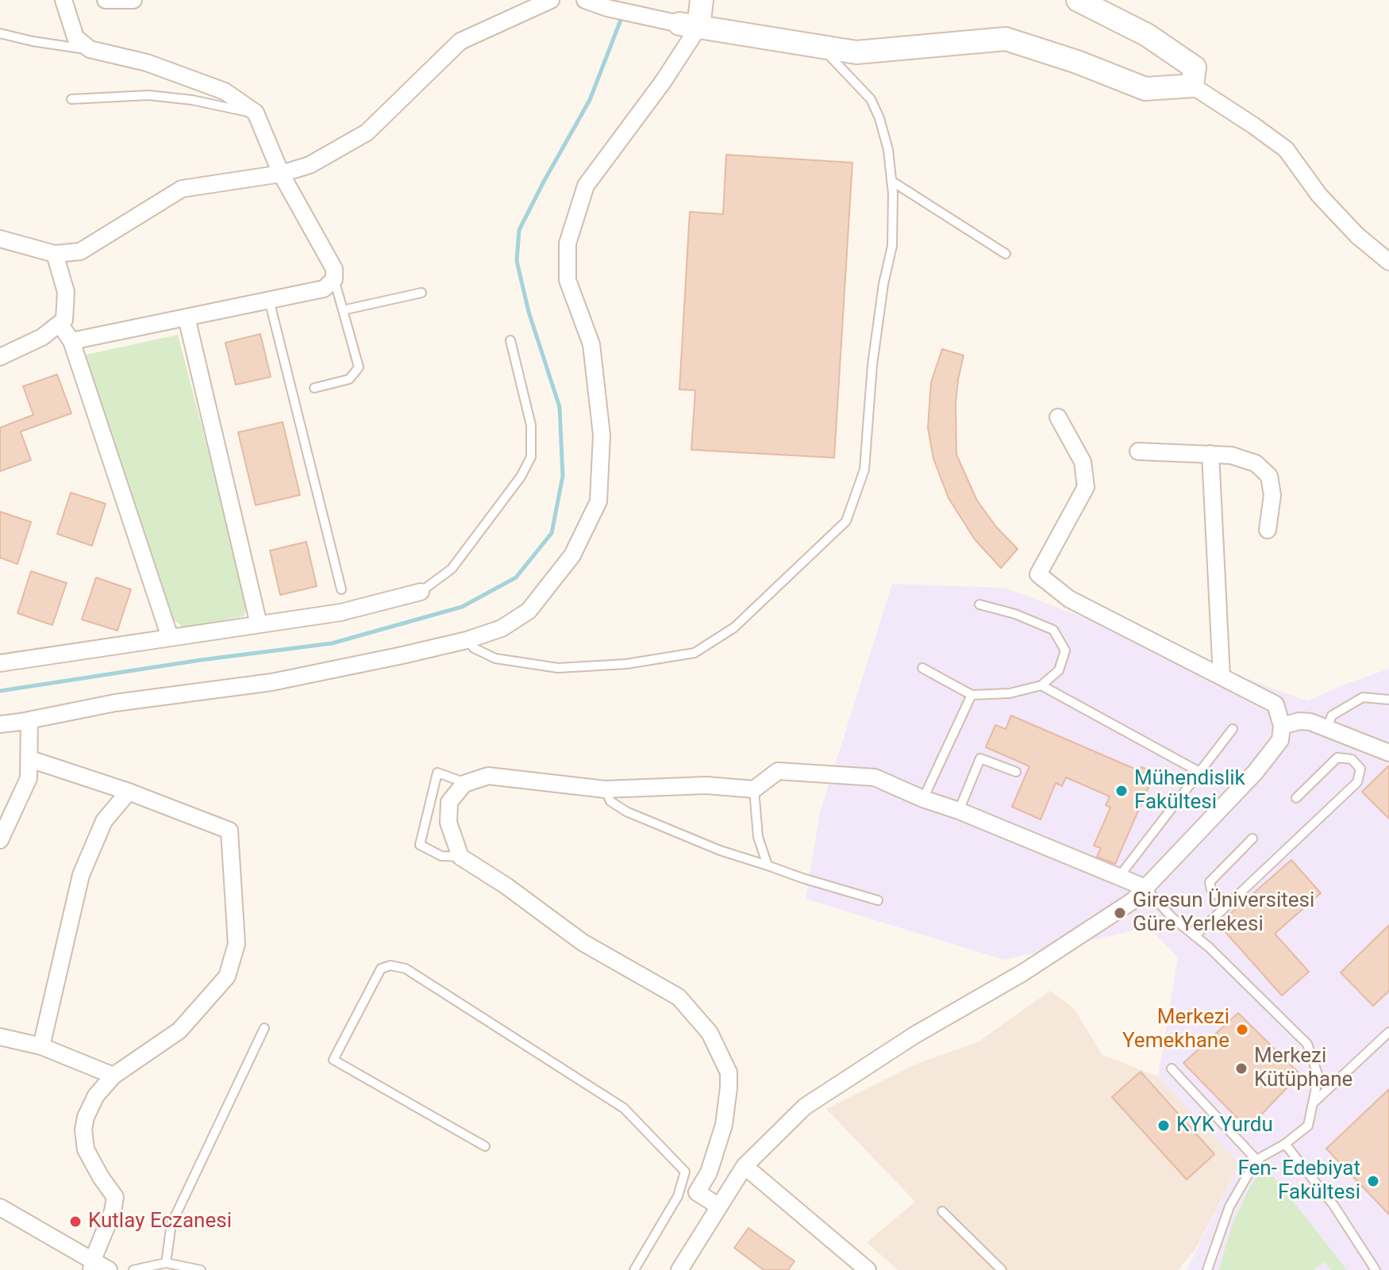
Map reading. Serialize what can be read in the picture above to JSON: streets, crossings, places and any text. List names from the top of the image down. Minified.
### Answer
{"places":["Mühendislik Fakültesi","Giresun Üniversitesi Güre Yerlekesi","Merkezi Yemekhane","Merkezi Kütüphane","KYK Yurdu","Fen- Edebiyat Fakültesi","Kutlay Eczanesi"]}
